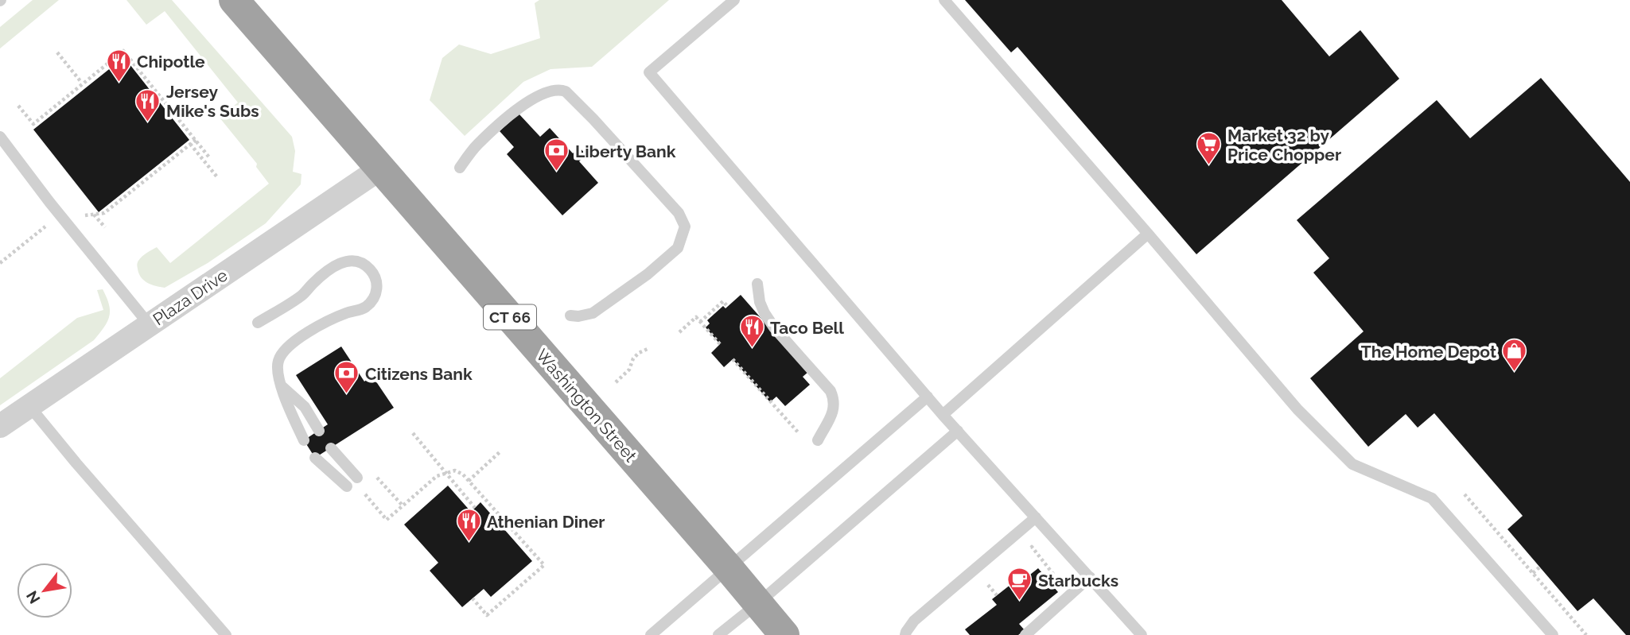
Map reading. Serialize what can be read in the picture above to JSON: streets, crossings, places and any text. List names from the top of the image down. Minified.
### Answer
{"streets":{"highway":["CT 66","Washington Street"],"street":["Plaza Drive"]},"crossings":[["Plaza Drive","Washington Street"]],"places":{"restaurant":["Chipotle","Jersey Mike's Subs","Taco Bell","Athenian Diner"],"supermarket":["Market 32 by Price Chopper"],"bank":["Liberty Bank","Citizens Bank"],"shop":["The Home Depot"],"cafe":["Starbucks"]},"north":"bottom left"}
